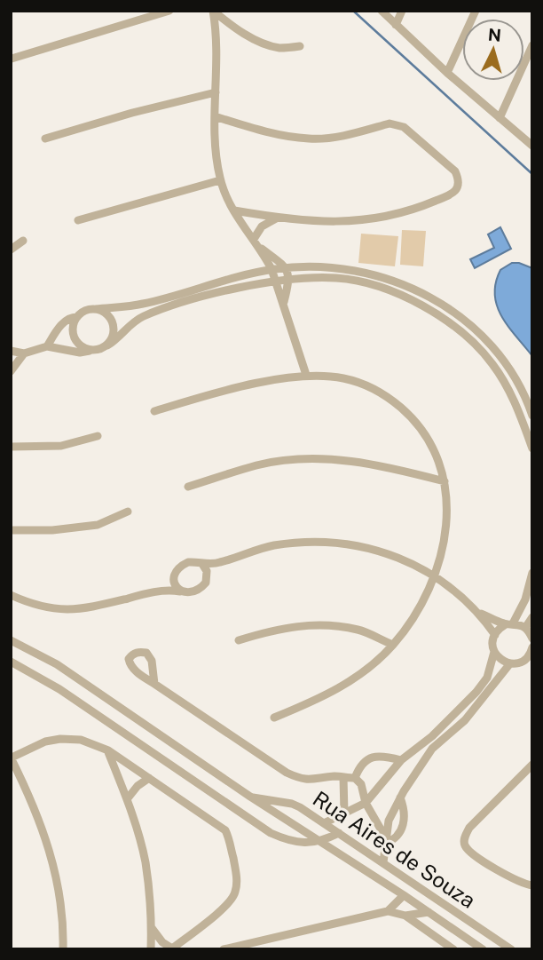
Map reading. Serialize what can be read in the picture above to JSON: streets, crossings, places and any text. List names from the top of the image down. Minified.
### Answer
{"streets":{"street":["Rua Aires de Souza"]},"north":"top"}
